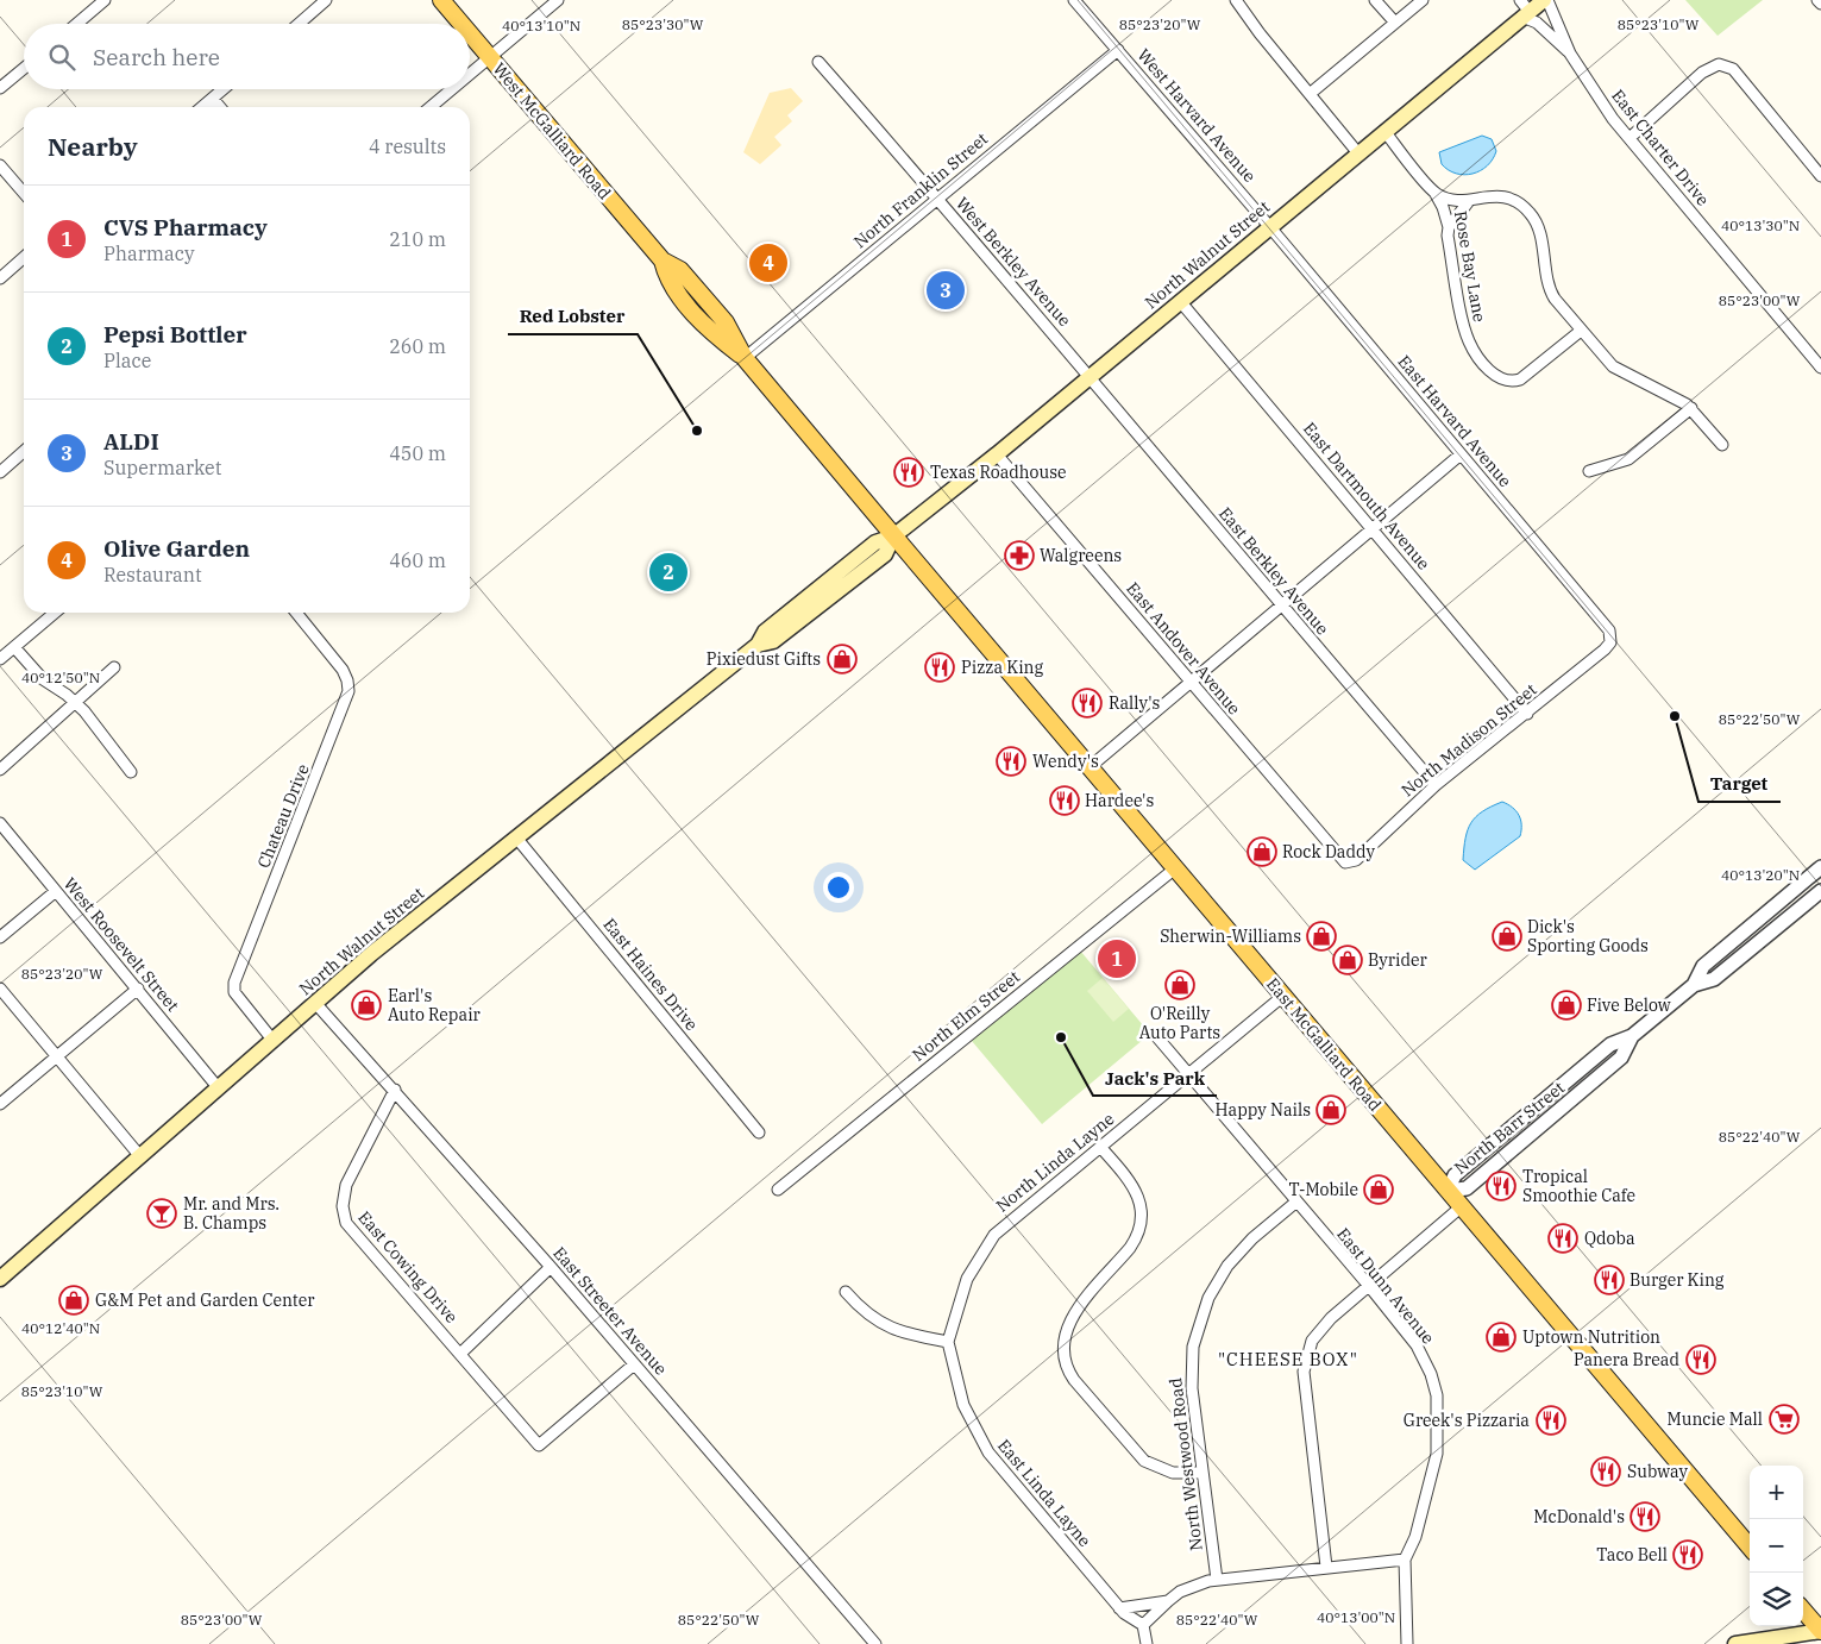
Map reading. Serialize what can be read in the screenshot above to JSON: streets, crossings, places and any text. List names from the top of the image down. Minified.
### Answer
{"streets":{"main road":["West McGalliard Road","North Walnut Street","East McGalliard Road"],"street":["West Harvard Avenue","East Charter Drive","North Franklin Street","West Berkley Avenue","Rose Bay Lane","East Harvard Avenue","East Dartmouth Avenue","East Berkley Avenue","East Andover Avenue","North Madison Street","Chateau Drive","West Roosevelt Street","East Haines Drive","North Elm Street","North Barr Street","North Linda Layne","East Cowing Drive","East Dunn Avenue","East Streeter Avenue","North Westwood Road","East Linda Layne"]},"crossings":[["West Harvard Avenue","North Franklin Street"],["West Harvard Avenue","North Walnut Street"],["West Harvard Avenue","East Harvard Avenue"],["West McGalliard Road","North Franklin Street"],["West McGalliard Road","North Walnut Street"],["West McGalliard Road","East McGalliard Road"],["East Charter Drive","North Walnut Street"],["North Franklin Street","West Berkley Avenue"],["North Walnut Street","West Berkley Avenue"],["North Walnut Street","Rose Bay Lane"],["North Walnut Street","East Harvard Avenue"],["North Walnut Street","East Dartmouth Avenue"],["North Walnut Street","East Berkley Avenue"],["North Walnut Street","East Andover Avenue"],["North Walnut Street","Chateau Drive"],["North Walnut Street","West Roosevelt Street"],["North Walnut Street","East Haines Drive"],["North Walnut Street","East McGalliard Road"],["North Walnut Street","East Streeter Avenue"],["West Berkley Avenue","East Berkley Avenue"],["East Harvard Avenue","North Madison Street"],["East Dartmouth Avenue","North Madison Street"],["East Berkley Avenue","North Madison Street"],["East Andover Avenue","North Madison Street"],["North Elm Street","East McGalliard Road"],["East McGalliard Road","North Barr Street"],["East McGalliard Road","North Linda Layne"],["North Linda Layne","East Dunn Avenue"],["North Linda Layne","East Linda Layne"],["East Cowing Drive","East Streeter Avenue"],["East Dunn Avenue","North Westwood Road"]],"districts":["\"CHEESE BOX\""],"places":{"other":["Red Lobster","Target","Jack's Park"],"restaurant":["Texas Roadhouse","Pizza King","Rally's","Wendy's","Hardee's","Tropical Smoothie Cafe","Qdoba","Burger King","Panera Bread","Greek's Pizzaria","Subway","McDonald's","Taco Bell"],"pharmacy":["Walgreens"],"shop":["Pixiedust Gifts","Rock Daddy","Sherwin-Williams","Dick's Sporting Goods","Byrider","O'Reilly Auto Parts","Earl's Auto Repair","Five Below","Happy Nails","T-Mobile","G&M Pet and Garden Center","Uptown Nutrition"],"bar":["Mr. and Mrs. B. Champs"],"supermarket":["Muncie Mall"]},"page":{"search":"Search here","heading":["Nearby","4 results"],"list":[{"mark":"1","name":"CVS Pharmacy","note":"Pharmacy","value":"210 m"},{"mark":"2","name":"Pepsi Bottler","note":"Place","value":"260 m"},{"mark":"3","name":"ALDI","note":"Supermarket","value":"450 m"},{"mark":"4","name":"Olive Garden","note":"Restaurant","value":"460 m"}],"pins":["4","3","2","1"],"map_buttons":["+","−"]},"coordinates":["85°23'30\"W","85°23'20\"W","85°23'10\"W","40°13'10\"N","40°13'30\"N","85°23'00\"W","40°12'50\"N","85°22'50\"W","40°13'20\"N","85°22'40\"W","40°12'40\"N","40°13'00\"N"]}
